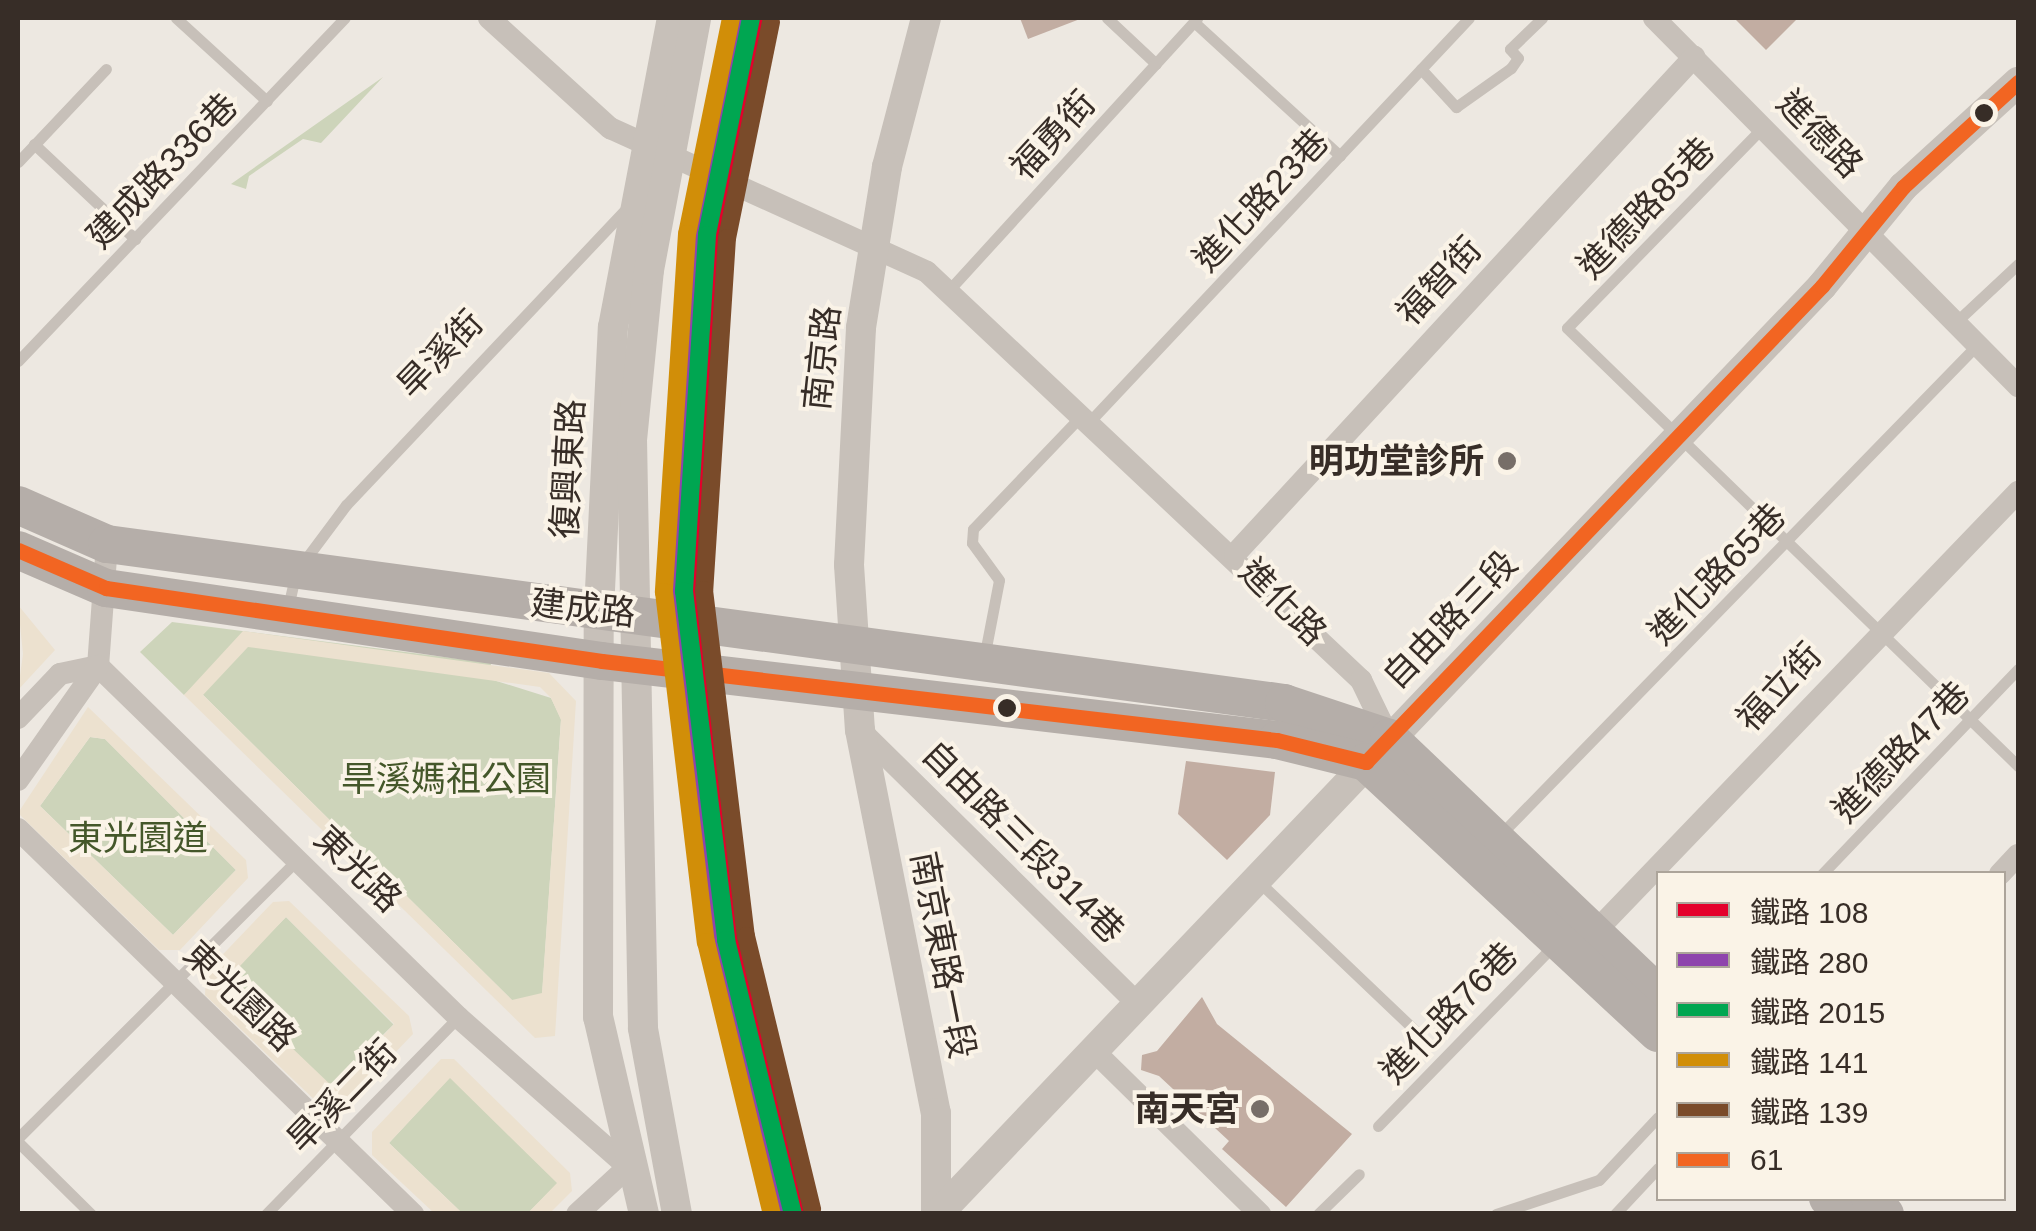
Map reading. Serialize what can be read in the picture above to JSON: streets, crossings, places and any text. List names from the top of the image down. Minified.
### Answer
{"streets":{"main road":["進化路","建成路"],"street":["進德路","福智街","南京路","復興東路","自由路三段","福立街","自由路三段314巷","東光路","南京東路一段","東光園路"],"lane":["福勇街","建成路336巷","進化路23巷","進德路85巷","旱溪街","進化路65巷","進德路47巷","進化路76巷","旱溪二街"]},"crossings":[["進德路","進德路85巷"],["進德路","福智街"],["進德路","進化路65巷"],["進德路","自由路三段"],["福勇街","進化路"],["進化路23巷","進化路"],["進化路23巷","建成路"],["進德路85巷","自由路三段"],["福智街","進化路"],["旱溪街","復興東路"],["旱溪街","建成路"],["南京路","進化路"],["南京路","建成路"],["南京路","自由路三段314巷"],["南京路","南京東路一段"],["復興東路","進化路"],["復興東路","建成路"],["復興東路","東光路"],["進化路65巷","進化路"],["進化路","建成路"],["進化路","自由路三段"],["進化路","福立街"],["進化路","進化路76巷"],["建成路","自由路三段"],["建成路","自由路三段314巷"],["建成路","南京東路一段"],["自由路三段","自由路三段314巷"],["自由路三段","南京東路一段"],["福立街","進化路76巷"],["自由路三段314巷","南京東路一段"],["東光路","旱溪二街"],["東光園路","旱溪二街"]],"parks":["旱溪媽祖公園","東光園道"],"places":["明功堂診所","南天宮"],"lines":["rail line 108","rail line 280","rail line 2015","rail line 141","rail line 139","transit line 61"],"legend":["鐵路 108","鐵路 280","鐵路 2015","鐵路 141","鐵路 139","61"]}
